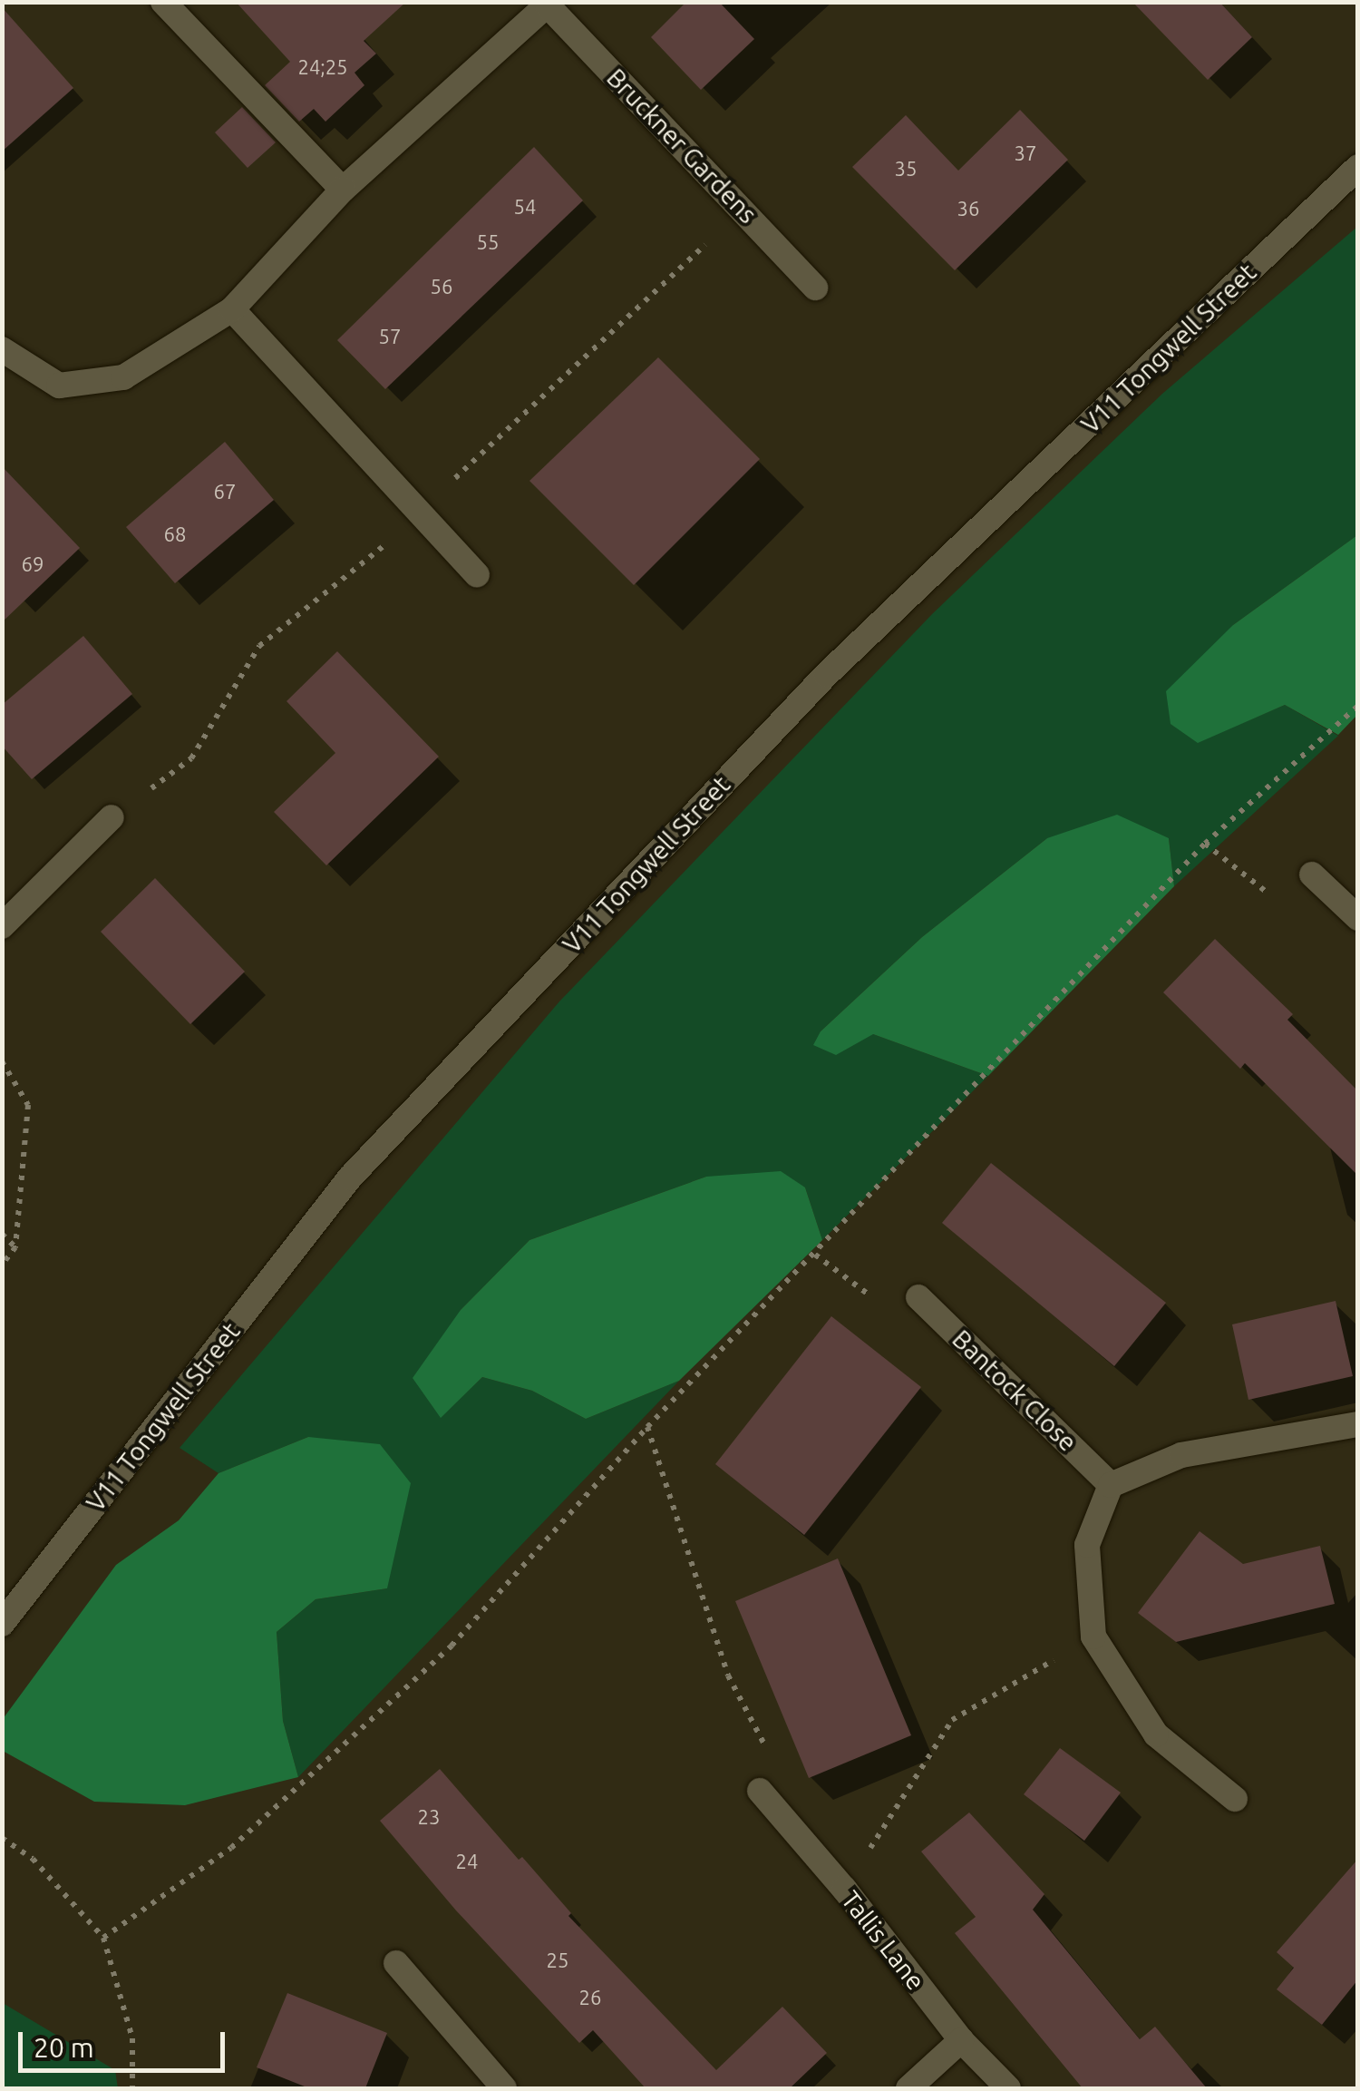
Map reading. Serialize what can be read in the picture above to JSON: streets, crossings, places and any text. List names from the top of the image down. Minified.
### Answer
{"streets":{"street":["Bruckner Gardens","V11 Tongwell Street","Bantock Close","Tallis Lane"]},"house_numbers":["24;25","37","35","54","36","55","56","57","67","68","69","23","24","25","26"],"scale_bar":"20 m"}
